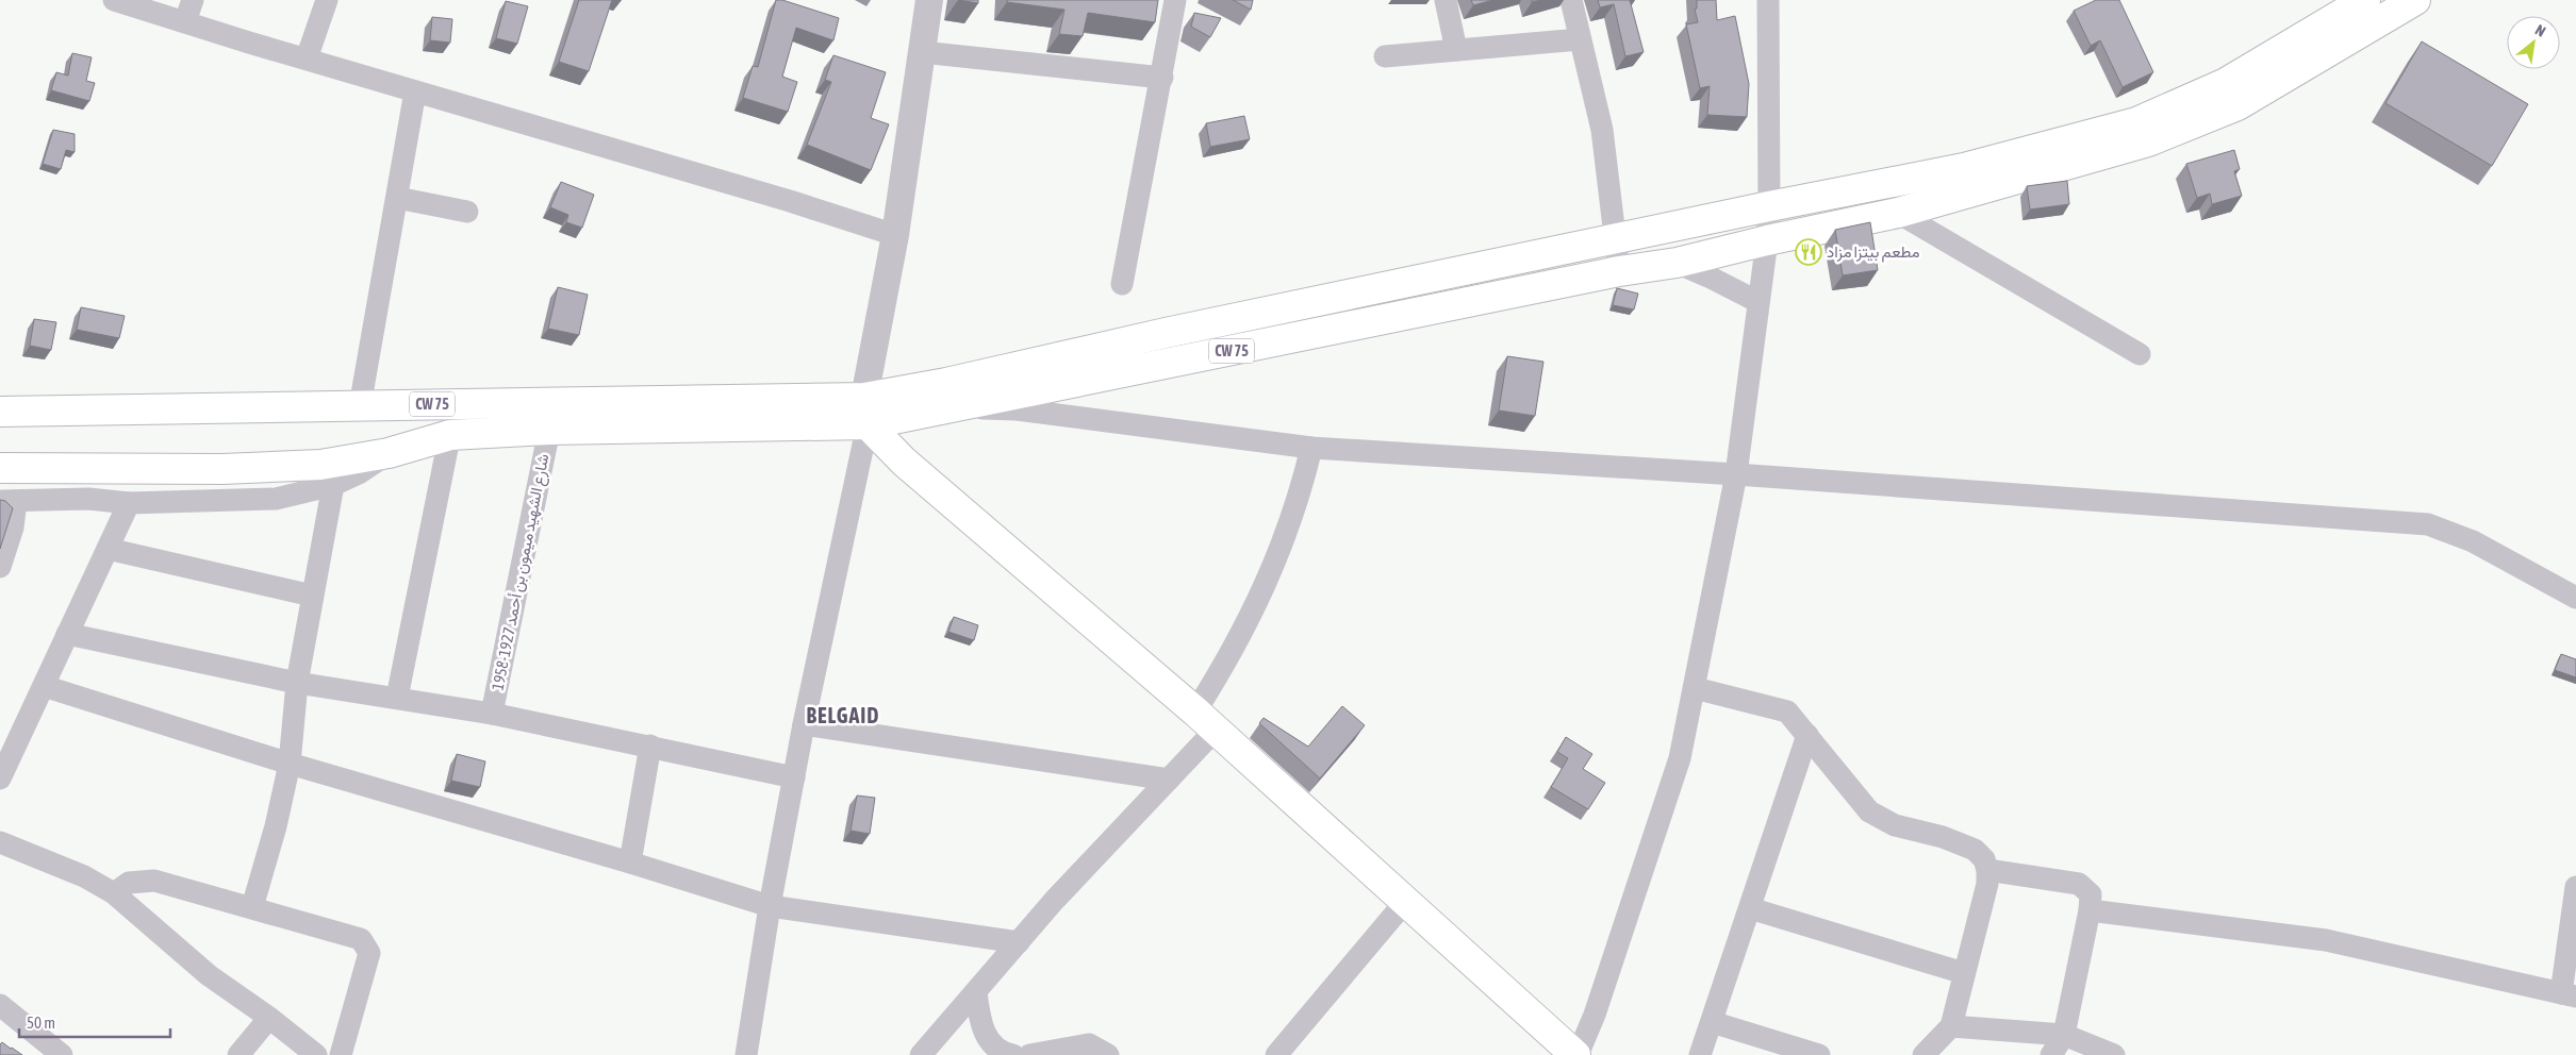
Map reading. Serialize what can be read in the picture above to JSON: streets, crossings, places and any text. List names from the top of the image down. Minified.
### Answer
{"streets":{"main road":["CW 75"],"street":["شارع الشهيد ميمون بن أحمد 1927-1958"]},"crossings":[["CW 75","شارع الشهيد ميمون بن أحمد 1927-1958"]],"districts":["BELGAID"],"places":{"restaurant":["مطعم بيتزا مزاد"]},"scale_bar":"50 m","north":"top right"}
